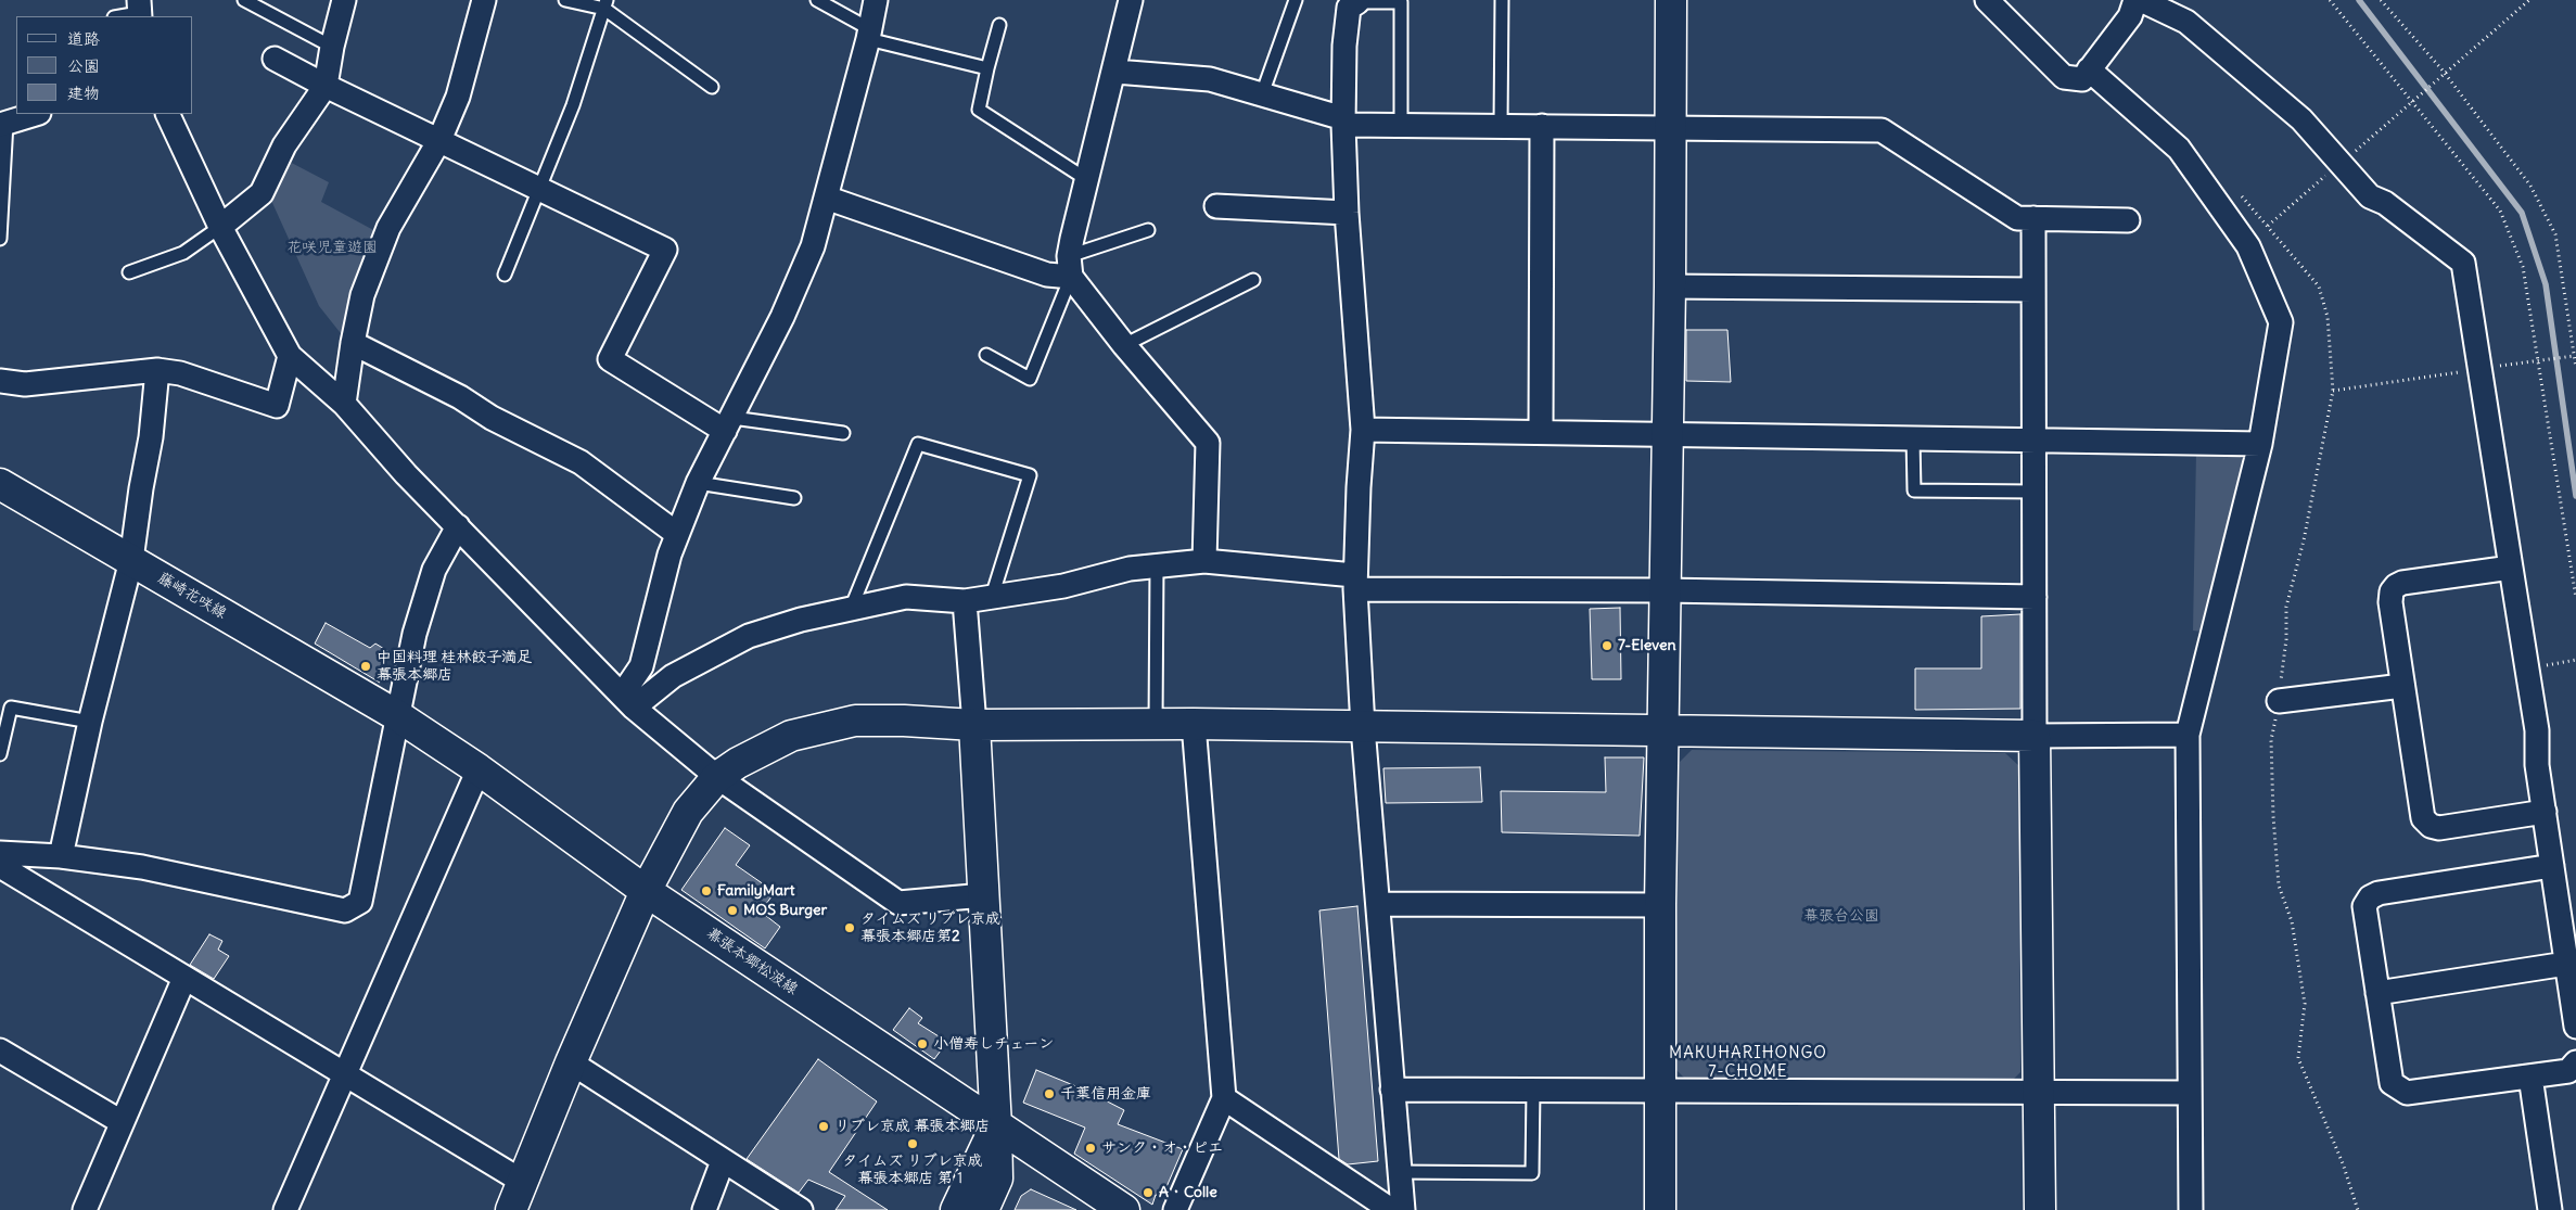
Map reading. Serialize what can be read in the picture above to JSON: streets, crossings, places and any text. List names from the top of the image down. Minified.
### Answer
{"streets":{"street":["藤崎花咲線","幕張本郷松波線"]},"crossings":[["藤崎花咲線","幕張本郷松波線"]],"districts":["MAKUHARIHONGO 7-CHOME"],"parks":["花咲児童遊園","幕張台公園"],"places":["7-Eleven","中国料理 桂林餃子満足 幕張本郷店","FamilyMart","MOS Burger","タイムズ リブレ京成 幕張本郷店第2","小僧寿しチェーン","千葉信用金庫","リブレ京成 幕張本郷店","タイムズ リブレ京成 幕張本郷店 第１","サンク・オ・ピエ","A・Colle"],"legend":["道路","公園","建物"]}
